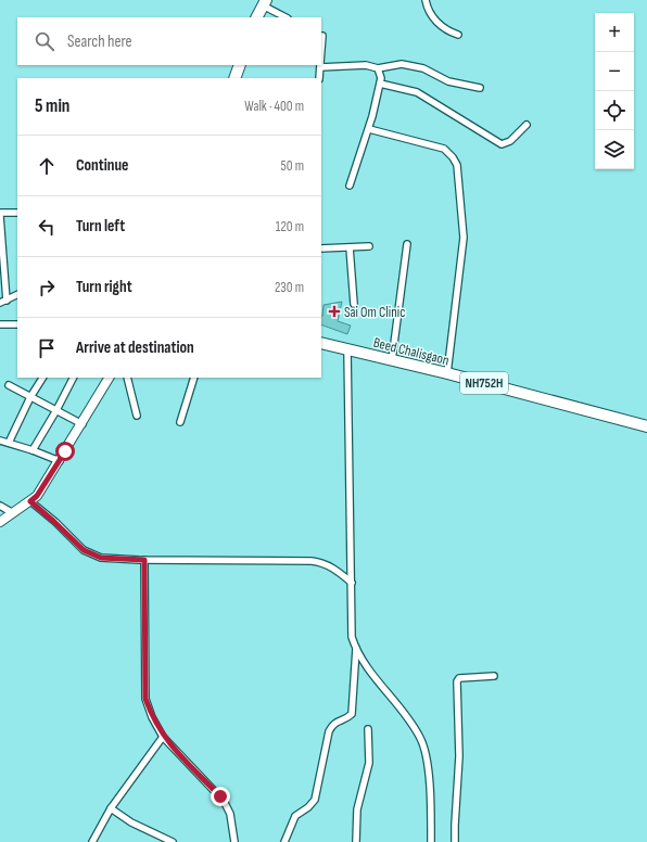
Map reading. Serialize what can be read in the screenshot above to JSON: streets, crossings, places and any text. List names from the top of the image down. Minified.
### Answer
{"streets":{"highway":["Beed Chalisgaon","NH752H"]},"places":{"health":["Sai Om Clinic"]},"page":{"map_buttons":["+","−"],"search":"Search here","heading":["5 min","Walk · 400 m"],"list":[["Continue","50 m"],["Turn left","120 m"],["Turn right","230 m"],"Arrive at destination"]}}
